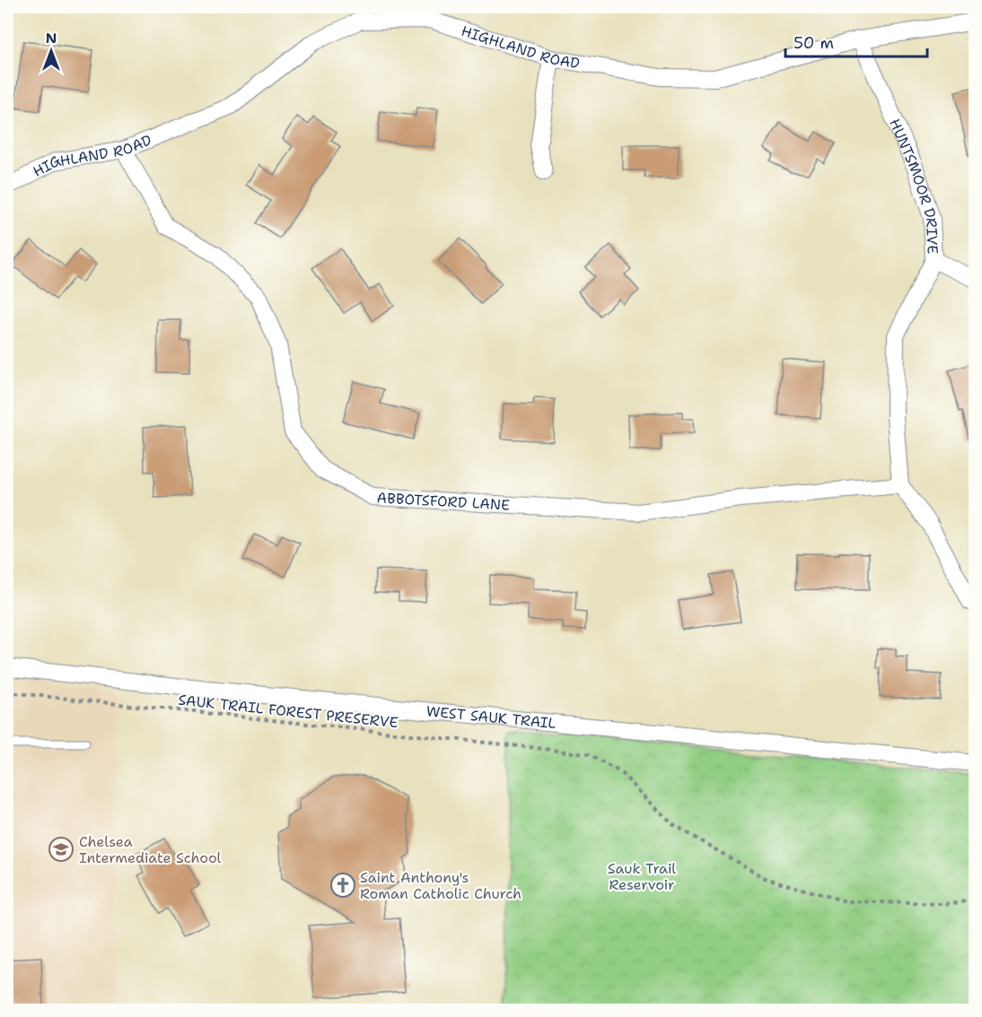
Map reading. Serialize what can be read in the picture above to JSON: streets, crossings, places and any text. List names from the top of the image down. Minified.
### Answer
{"streets":{"street":["HIGHLAND ROAD","HUNTSMOOR DRIVE","ABBOTSFORD LANE","WEST SAUK TRAIL"],"path":["SAUK TRAIL FOREST PRESERVE"]},"crossings":[["HIGHLAND ROAD","HUNTSMOOR DRIVE"],["HIGHLAND ROAD","ABBOTSFORD LANE"],["HUNTSMOOR DRIVE","ABBOTSFORD LANE"]],"parks":["Sauk Trail Reservoir"],"places":{"school or university":["Chelsea Intermediate School"],"church":["Saint Anthony's Roman Catholic Church"]},"scale_bar":"50 m","north":"top"}
